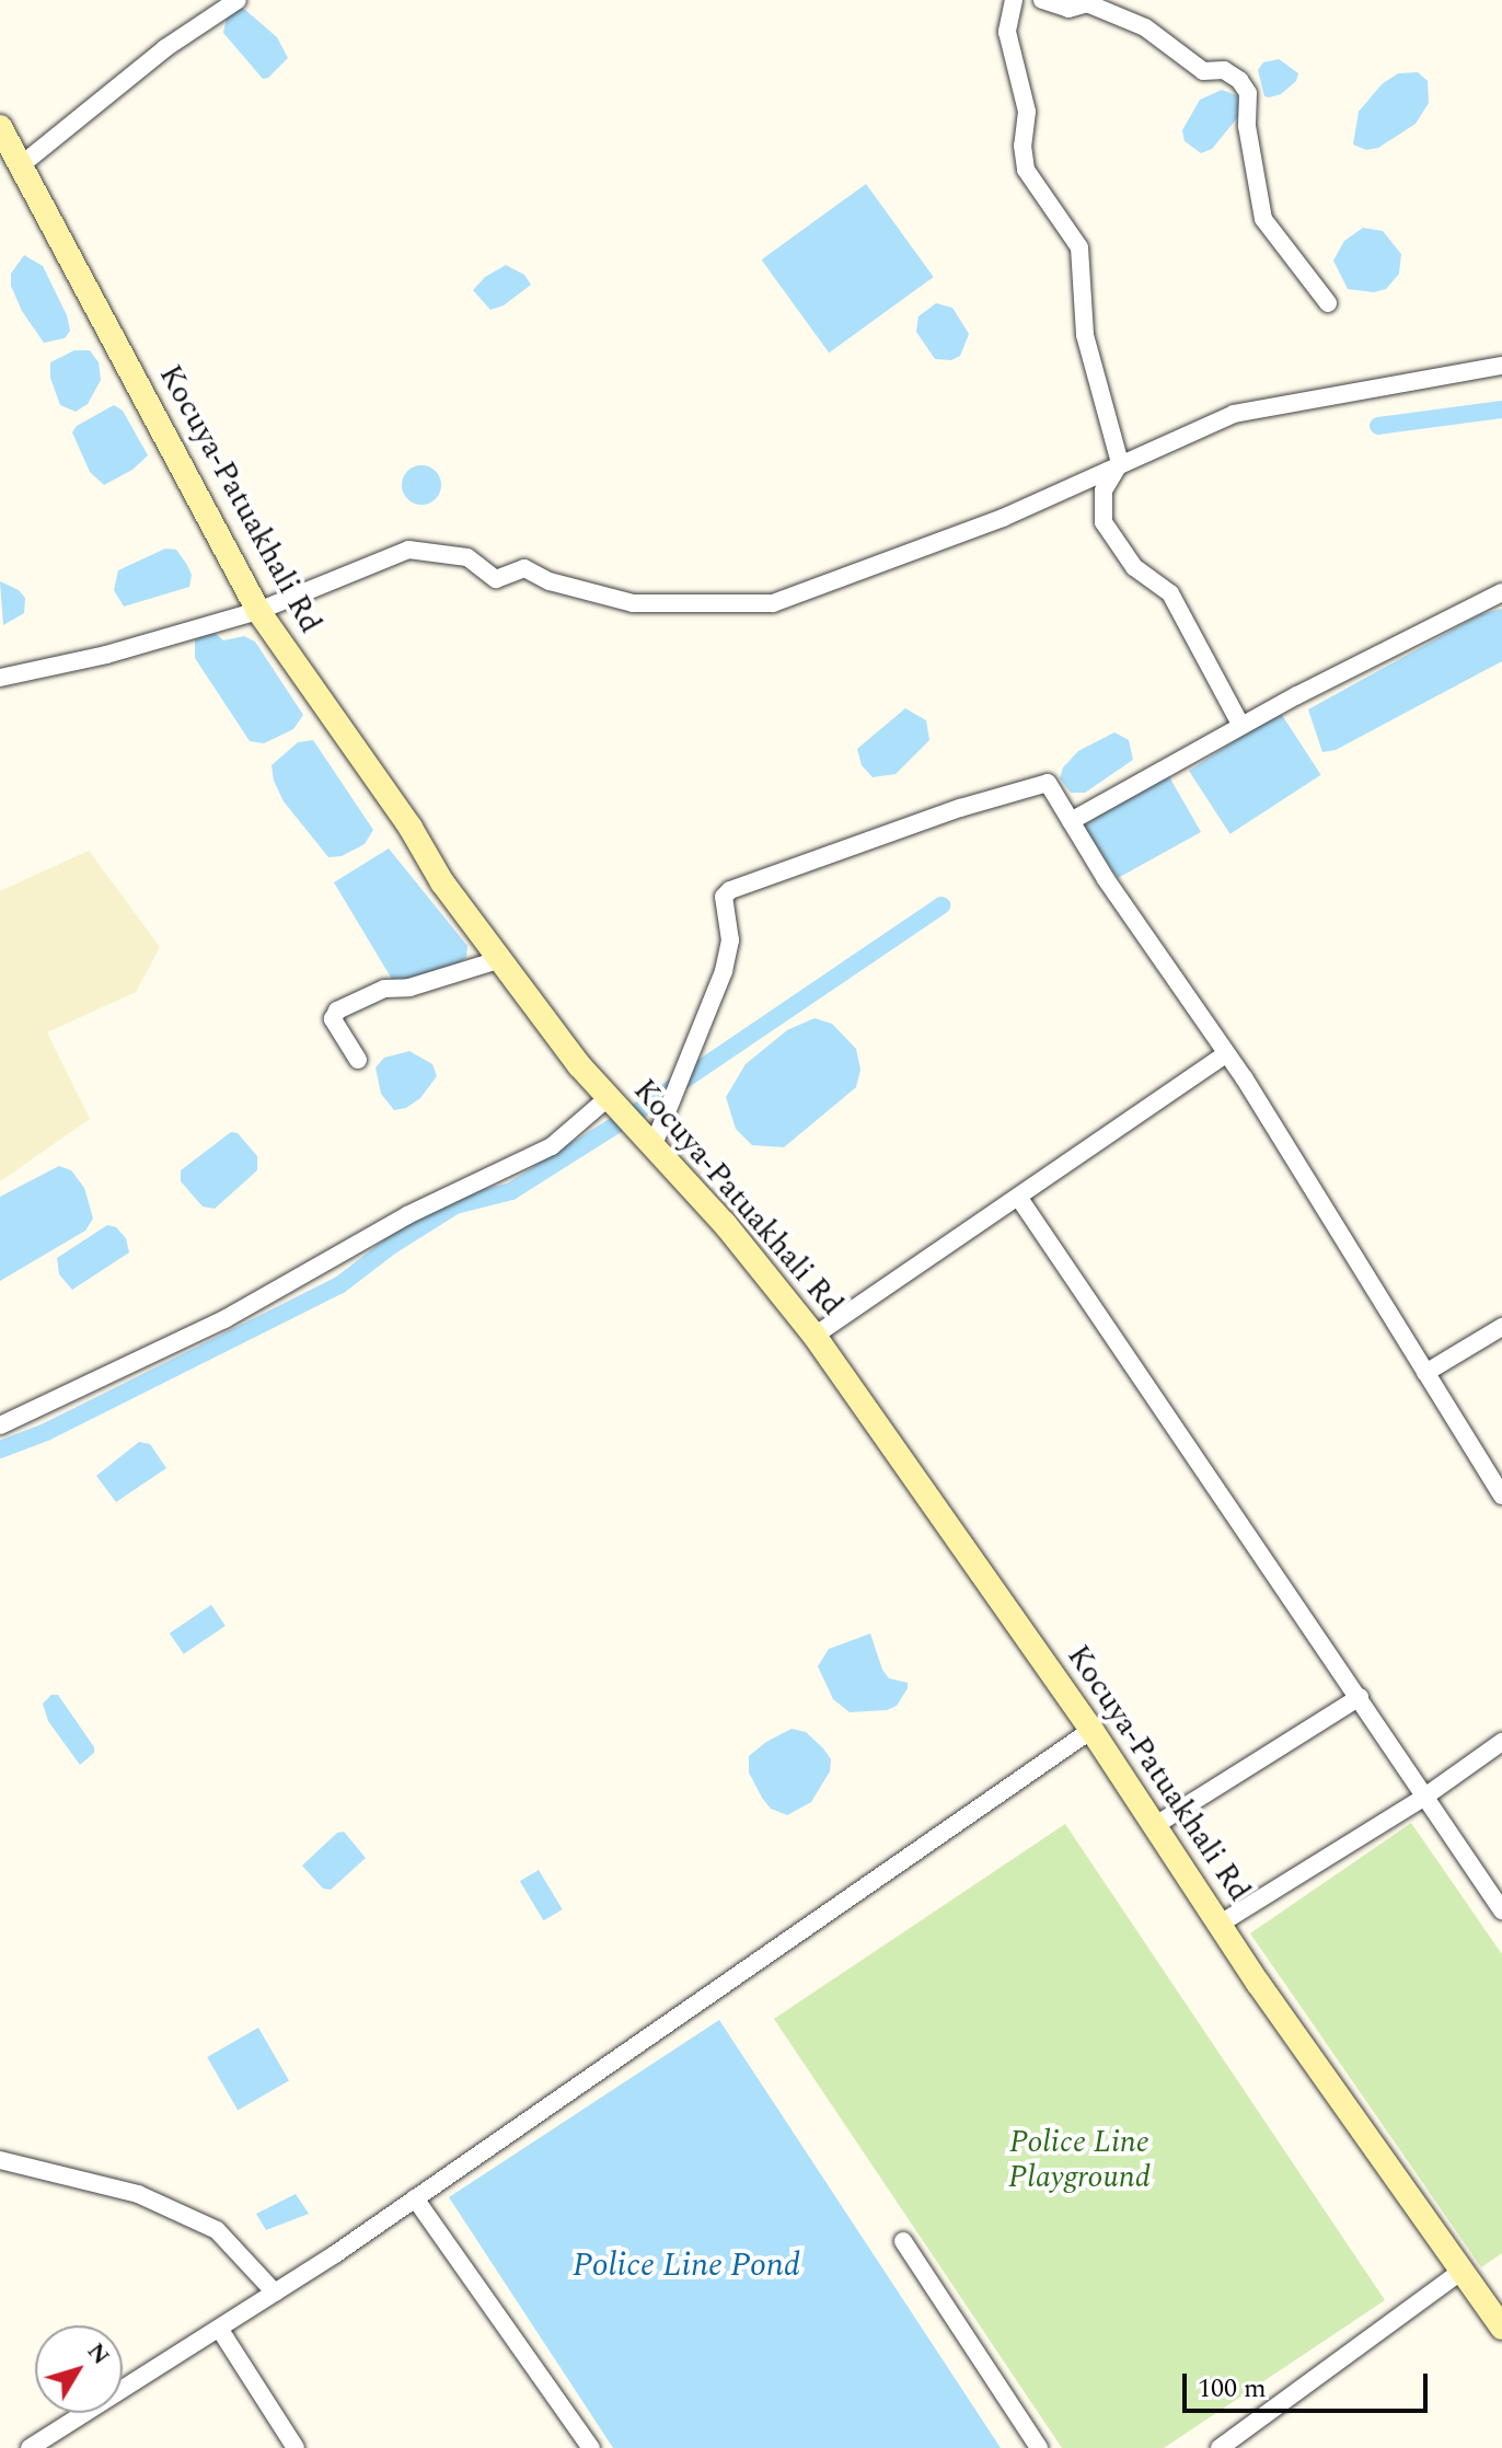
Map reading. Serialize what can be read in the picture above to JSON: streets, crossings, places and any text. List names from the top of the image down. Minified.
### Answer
{"streets":{"main road":["Kocuya-Patuakhali Rd"]},"water":["Police Line Pond"],"parks":["Police Line Playground"],"scale_bar":"100 m","north":"top right"}
